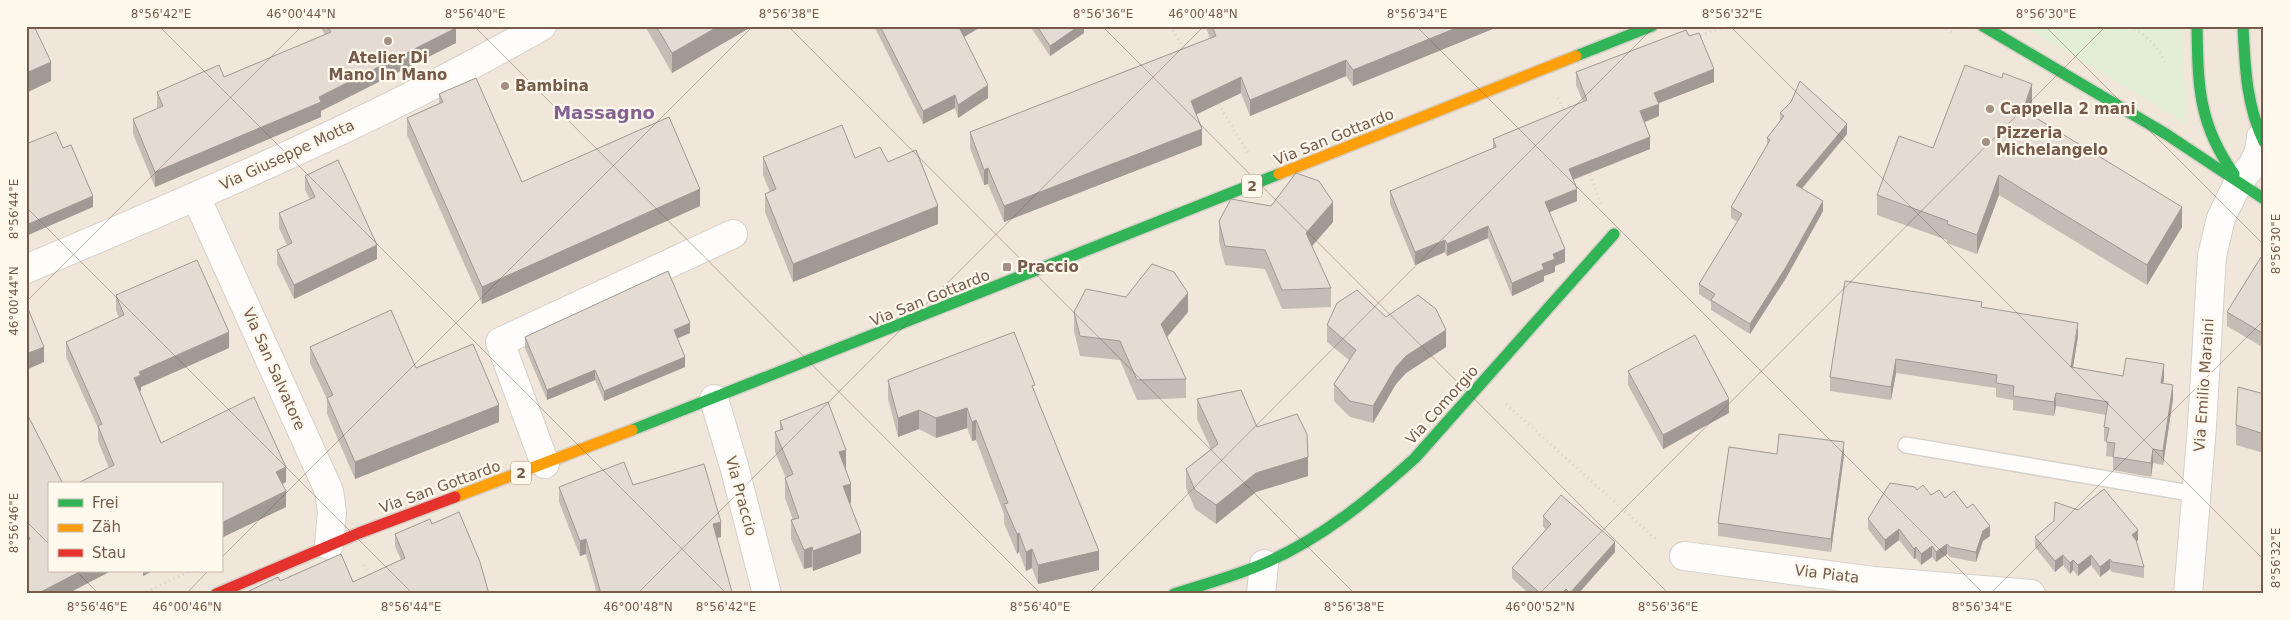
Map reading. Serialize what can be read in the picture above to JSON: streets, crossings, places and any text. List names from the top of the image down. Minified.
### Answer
{"streets":{"main road":["Via San Gottardo","2","Via Comorgio"],"street":["Via Giuseppe Motta","Via San Salvatore","Via Emilio Maraini","Via Praccio","Via Piata"]},"crossings":[["Via San Gottardo","Via San Salvatore"],["Via San Gottardo","Via Praccio"],["Via Giuseppe Motta","Via San Salvatore"]],"districts":["Massagno"],"places":{"other":["Atelier Di Mano In Mano","Bambina","Cappella 2 mani","Pizzeria Michelangelo"],"transit":["Praccio"]},"legend":["Frei","Zäh","Stau"],"coordinates":["8°56'42\"E","46°00'44\"N","8°56'40\"E","8°56'38\"E","8°56'36\"E","46°00'48\"N","8°56'34\"E","8°56'32\"E","8°56'30\"E","8°56'44\"E","8°56'46\"E","46°00'46\"N","46°00'52\"N"]}
